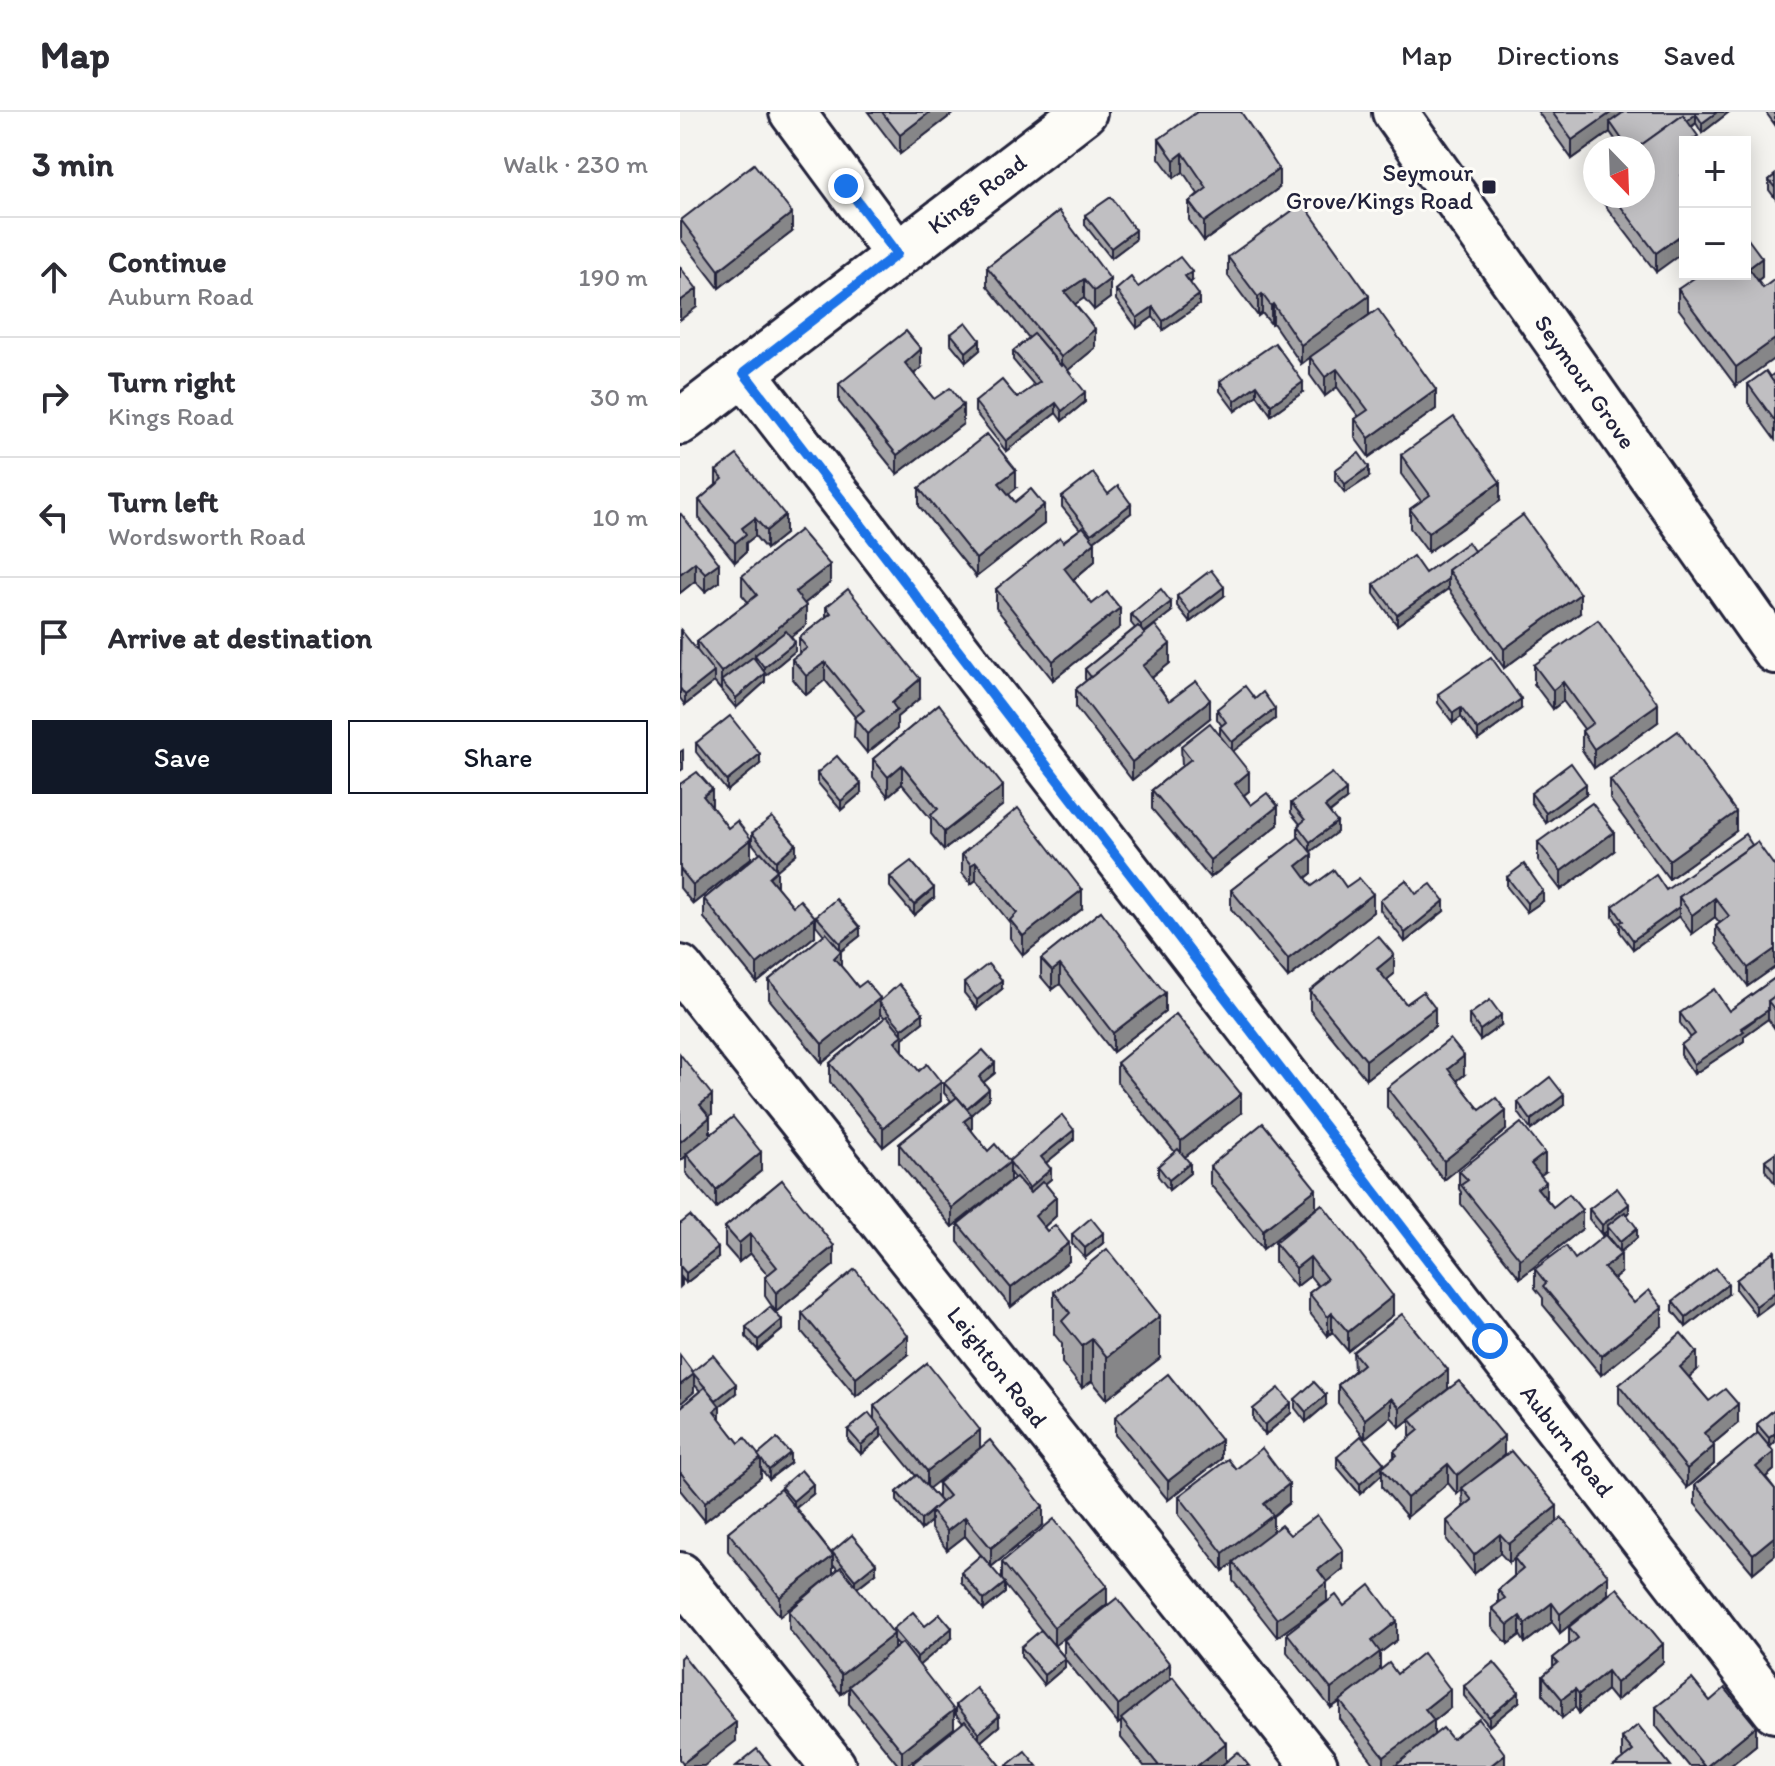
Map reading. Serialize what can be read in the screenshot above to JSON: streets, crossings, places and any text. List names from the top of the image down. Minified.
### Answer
{"streets":{"street":["Kings Road","Seymour Grove","Leighton Road","Auburn Road"]},"crossings":[["Kings Road","Auburn Road"]],"places":{"transit":["Seymour Grove/Kings Road"]},"north":"bottom right","page":{"header":"Map","nav":["Map","Directions","Saved"],"heading":["3 min","Walk · 230 m"],"map_buttons":["+","−"],"list":[["Continue","Auburn Road","190 m"],["Turn right","Kings Road","30 m"],["Turn left","Wordsworth Road","10 m"],"Arrive at destination"],"buttons":["Save","Share"]}}
